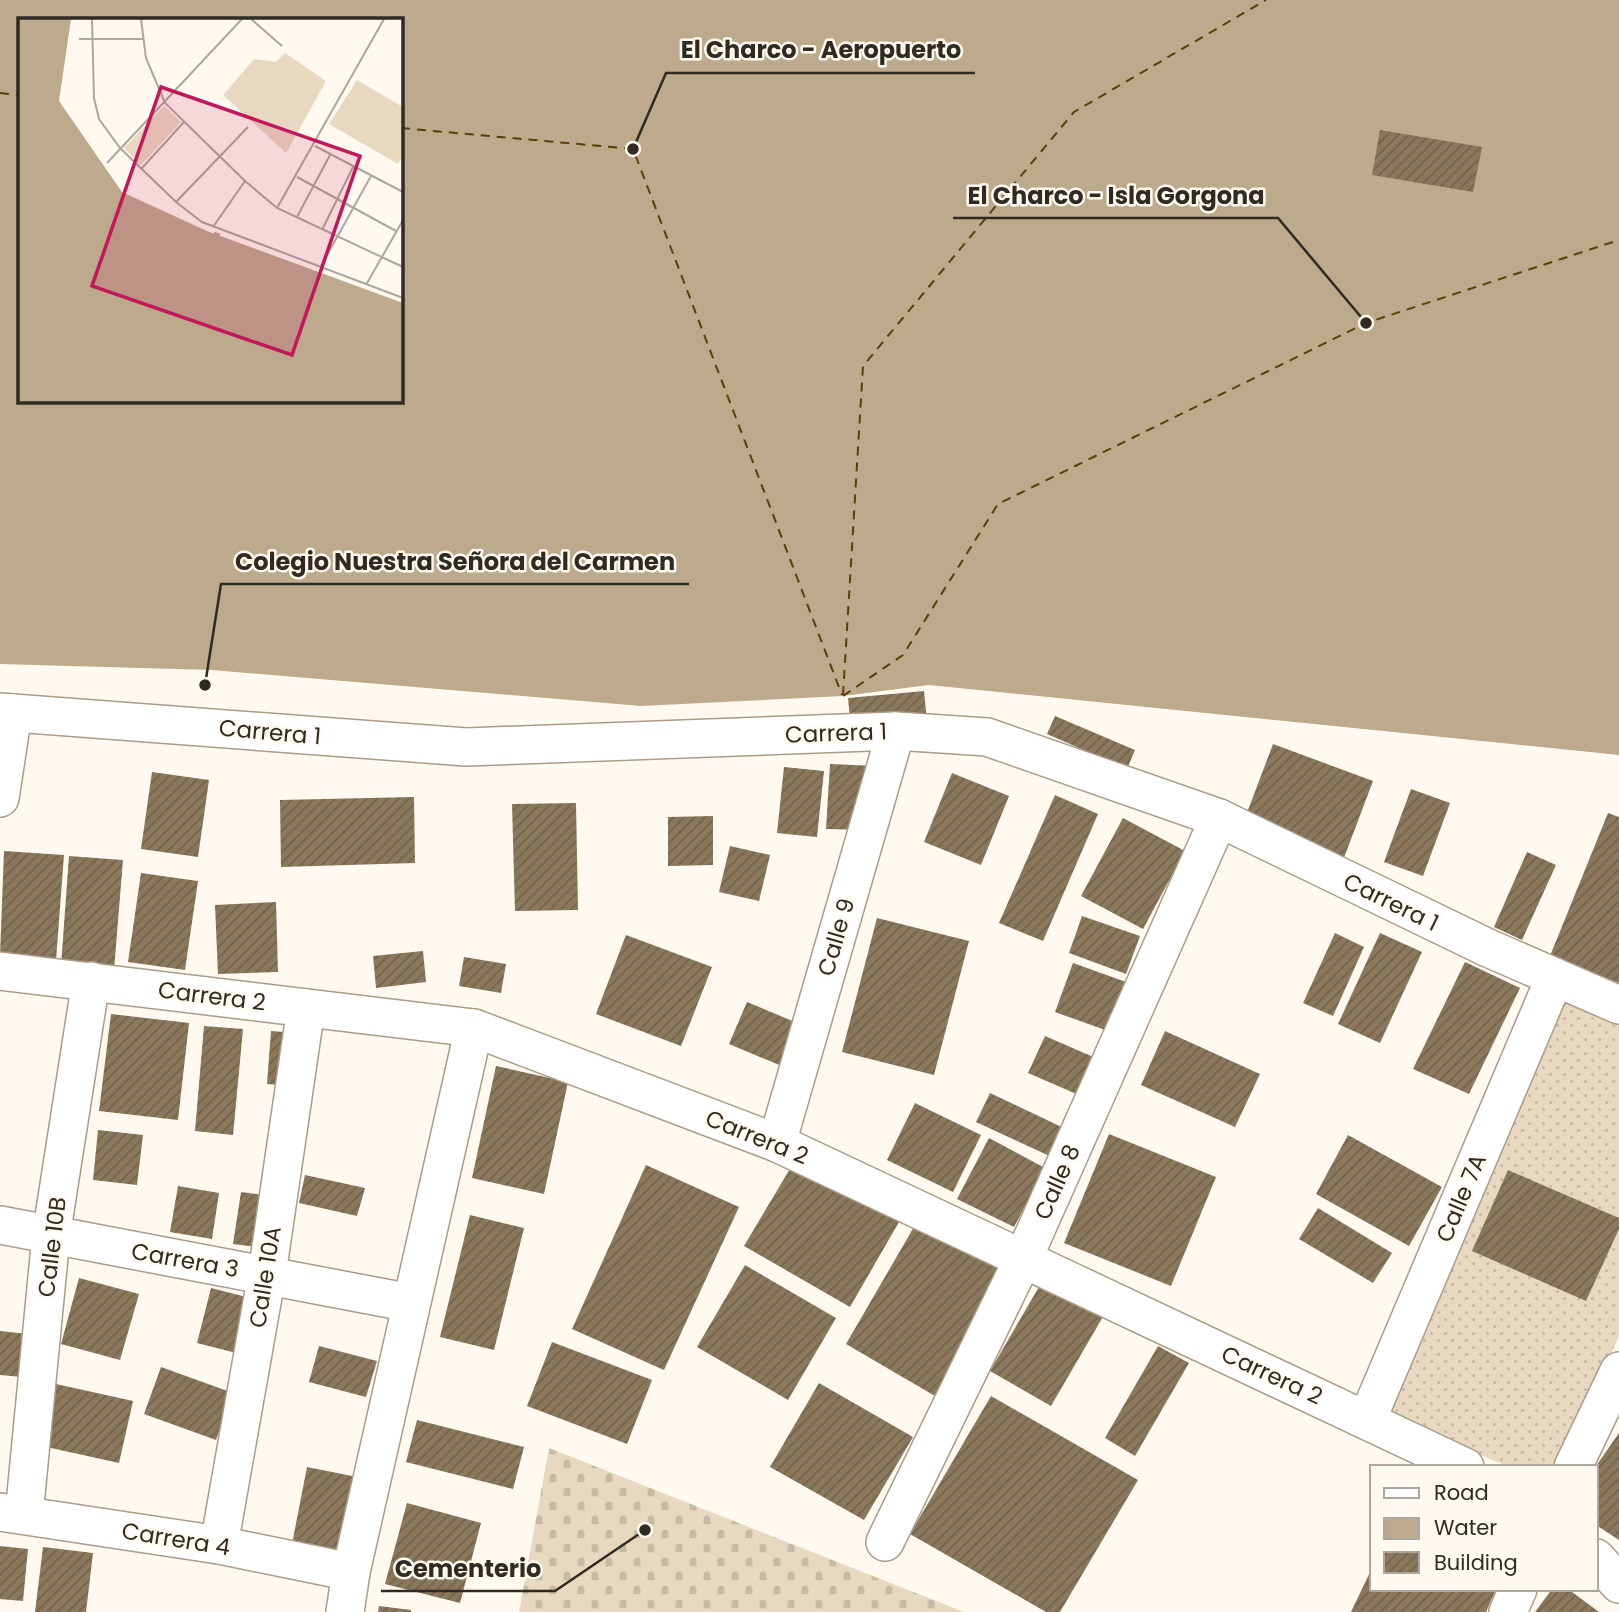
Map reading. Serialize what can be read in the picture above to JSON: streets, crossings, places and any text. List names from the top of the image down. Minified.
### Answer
{"streets":{"street":["Carrera 1","Calle 9","Carrera 2","Calle 8","Calle 7A","Calle 10B","Carrera 3","Calle 10A","Carrera 4"]},"crossings":[["Carrera 1","Calle 9"],["Carrera 1","Calle 8"],["Carrera 1","Calle 7A"],["Calle 9","Carrera 2"],["Carrera 2","Calle 8"],["Carrera 2","Calle 7A"],["Carrera 2","Calle 10B"],["Carrera 2","Calle 10A"],["Calle 10B","Carrera 3"],["Calle 10B","Carrera 4"],["Carrera 3","Calle 10A"],["Calle 10A","Carrera 4"]],"places":["El Charco - Aeropuerto","El Charco - Isla Gorgona","Colegio Nuestra Señora del Carmen","Cementerio"],"legend":["Road","Water","Building"]}
